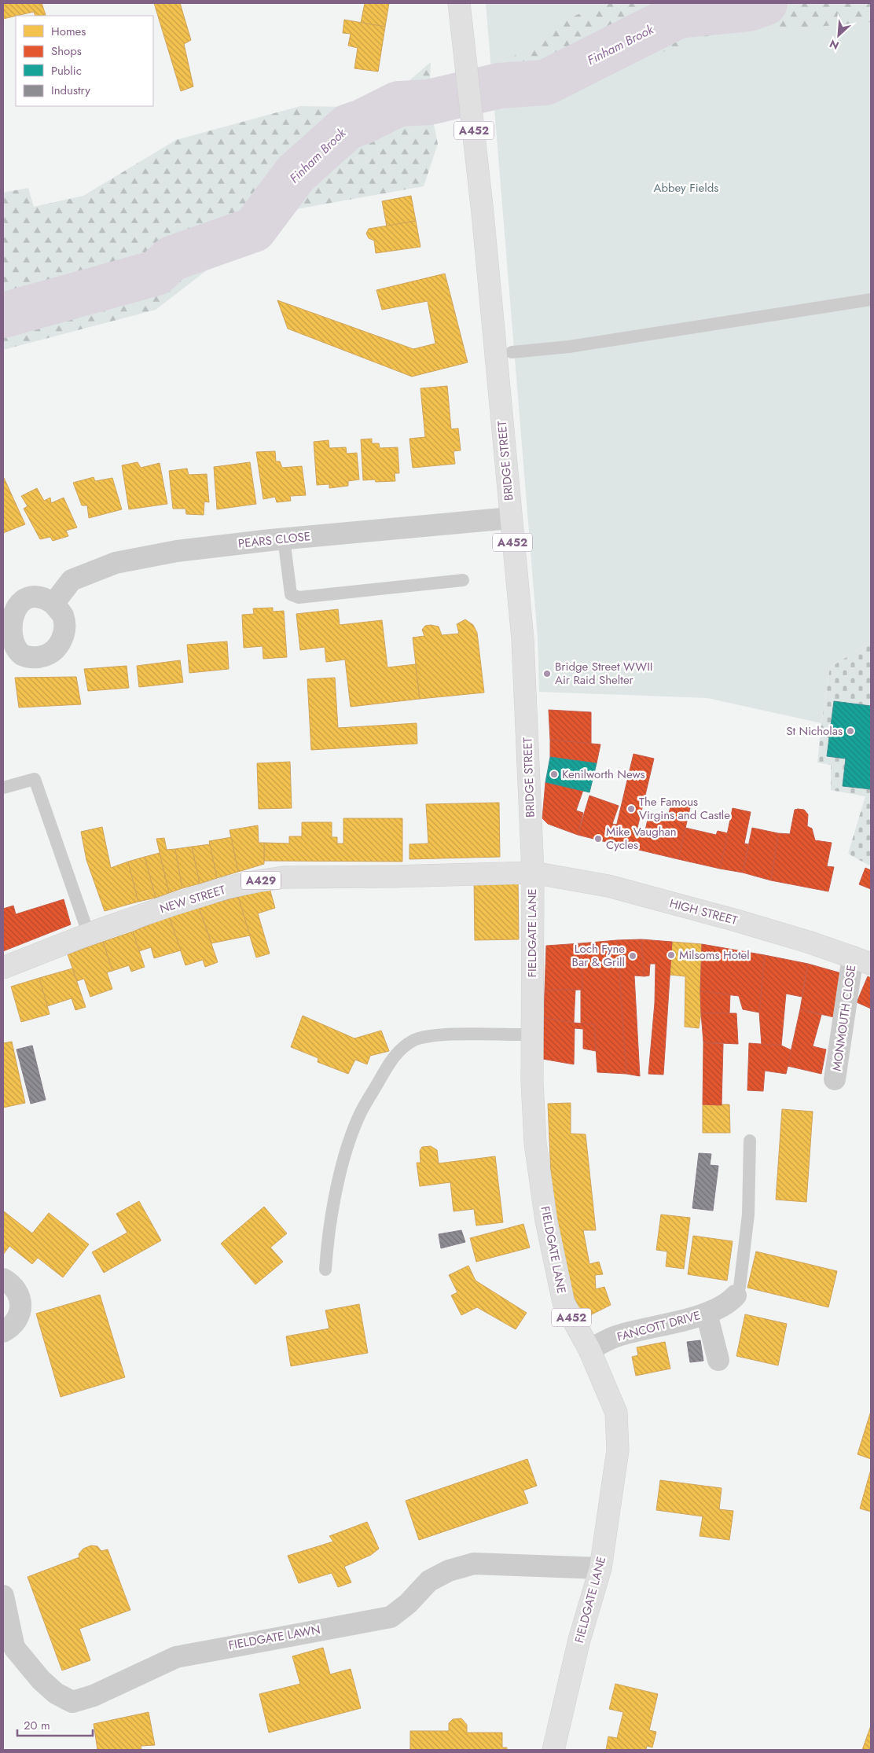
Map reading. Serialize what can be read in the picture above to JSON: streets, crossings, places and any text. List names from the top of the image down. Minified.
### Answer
{"streets":{"main road":["A452","BRIDGE STREET","A429","NEW STREET","HIGH STREET","FIELDGATE LANE"],"street":["PEARS CLOSE","MONMOUTH CLOSE","FANCOTT DRIVE","FIELDGATE LAWN"]},"crossings":[["BRIDGE STREET","PEARS CLOSE"],["BRIDGE STREET","NEW STREET"],["BRIDGE STREET","HIGH STREET"],["BRIDGE STREET","FIELDGATE LANE"],["NEW STREET","HIGH STREET"],["NEW STREET","FIELDGATE LANE"],["HIGH STREET","FIELDGATE LANE"],["HIGH STREET","MONMOUTH CLOSE"],["FIELDGATE LANE","FANCOTT DRIVE"],["FIELDGATE LANE","FIELDGATE LAWN"]],"water":["Finham Brook"],"parks":["Abbey Fields"],"places":["Bridge Street WWII Air Raid Shelter","St Nicholas","Kenilworth News","The Famous Virgins and Castle","Mike Vaughan Cycles","Milsoms Hotel","Loch Fyne Bar & Grill"],"legend":["Homes","Shops","Public","Industry"],"scale_bar":"20 m","north":"bottom left"}
